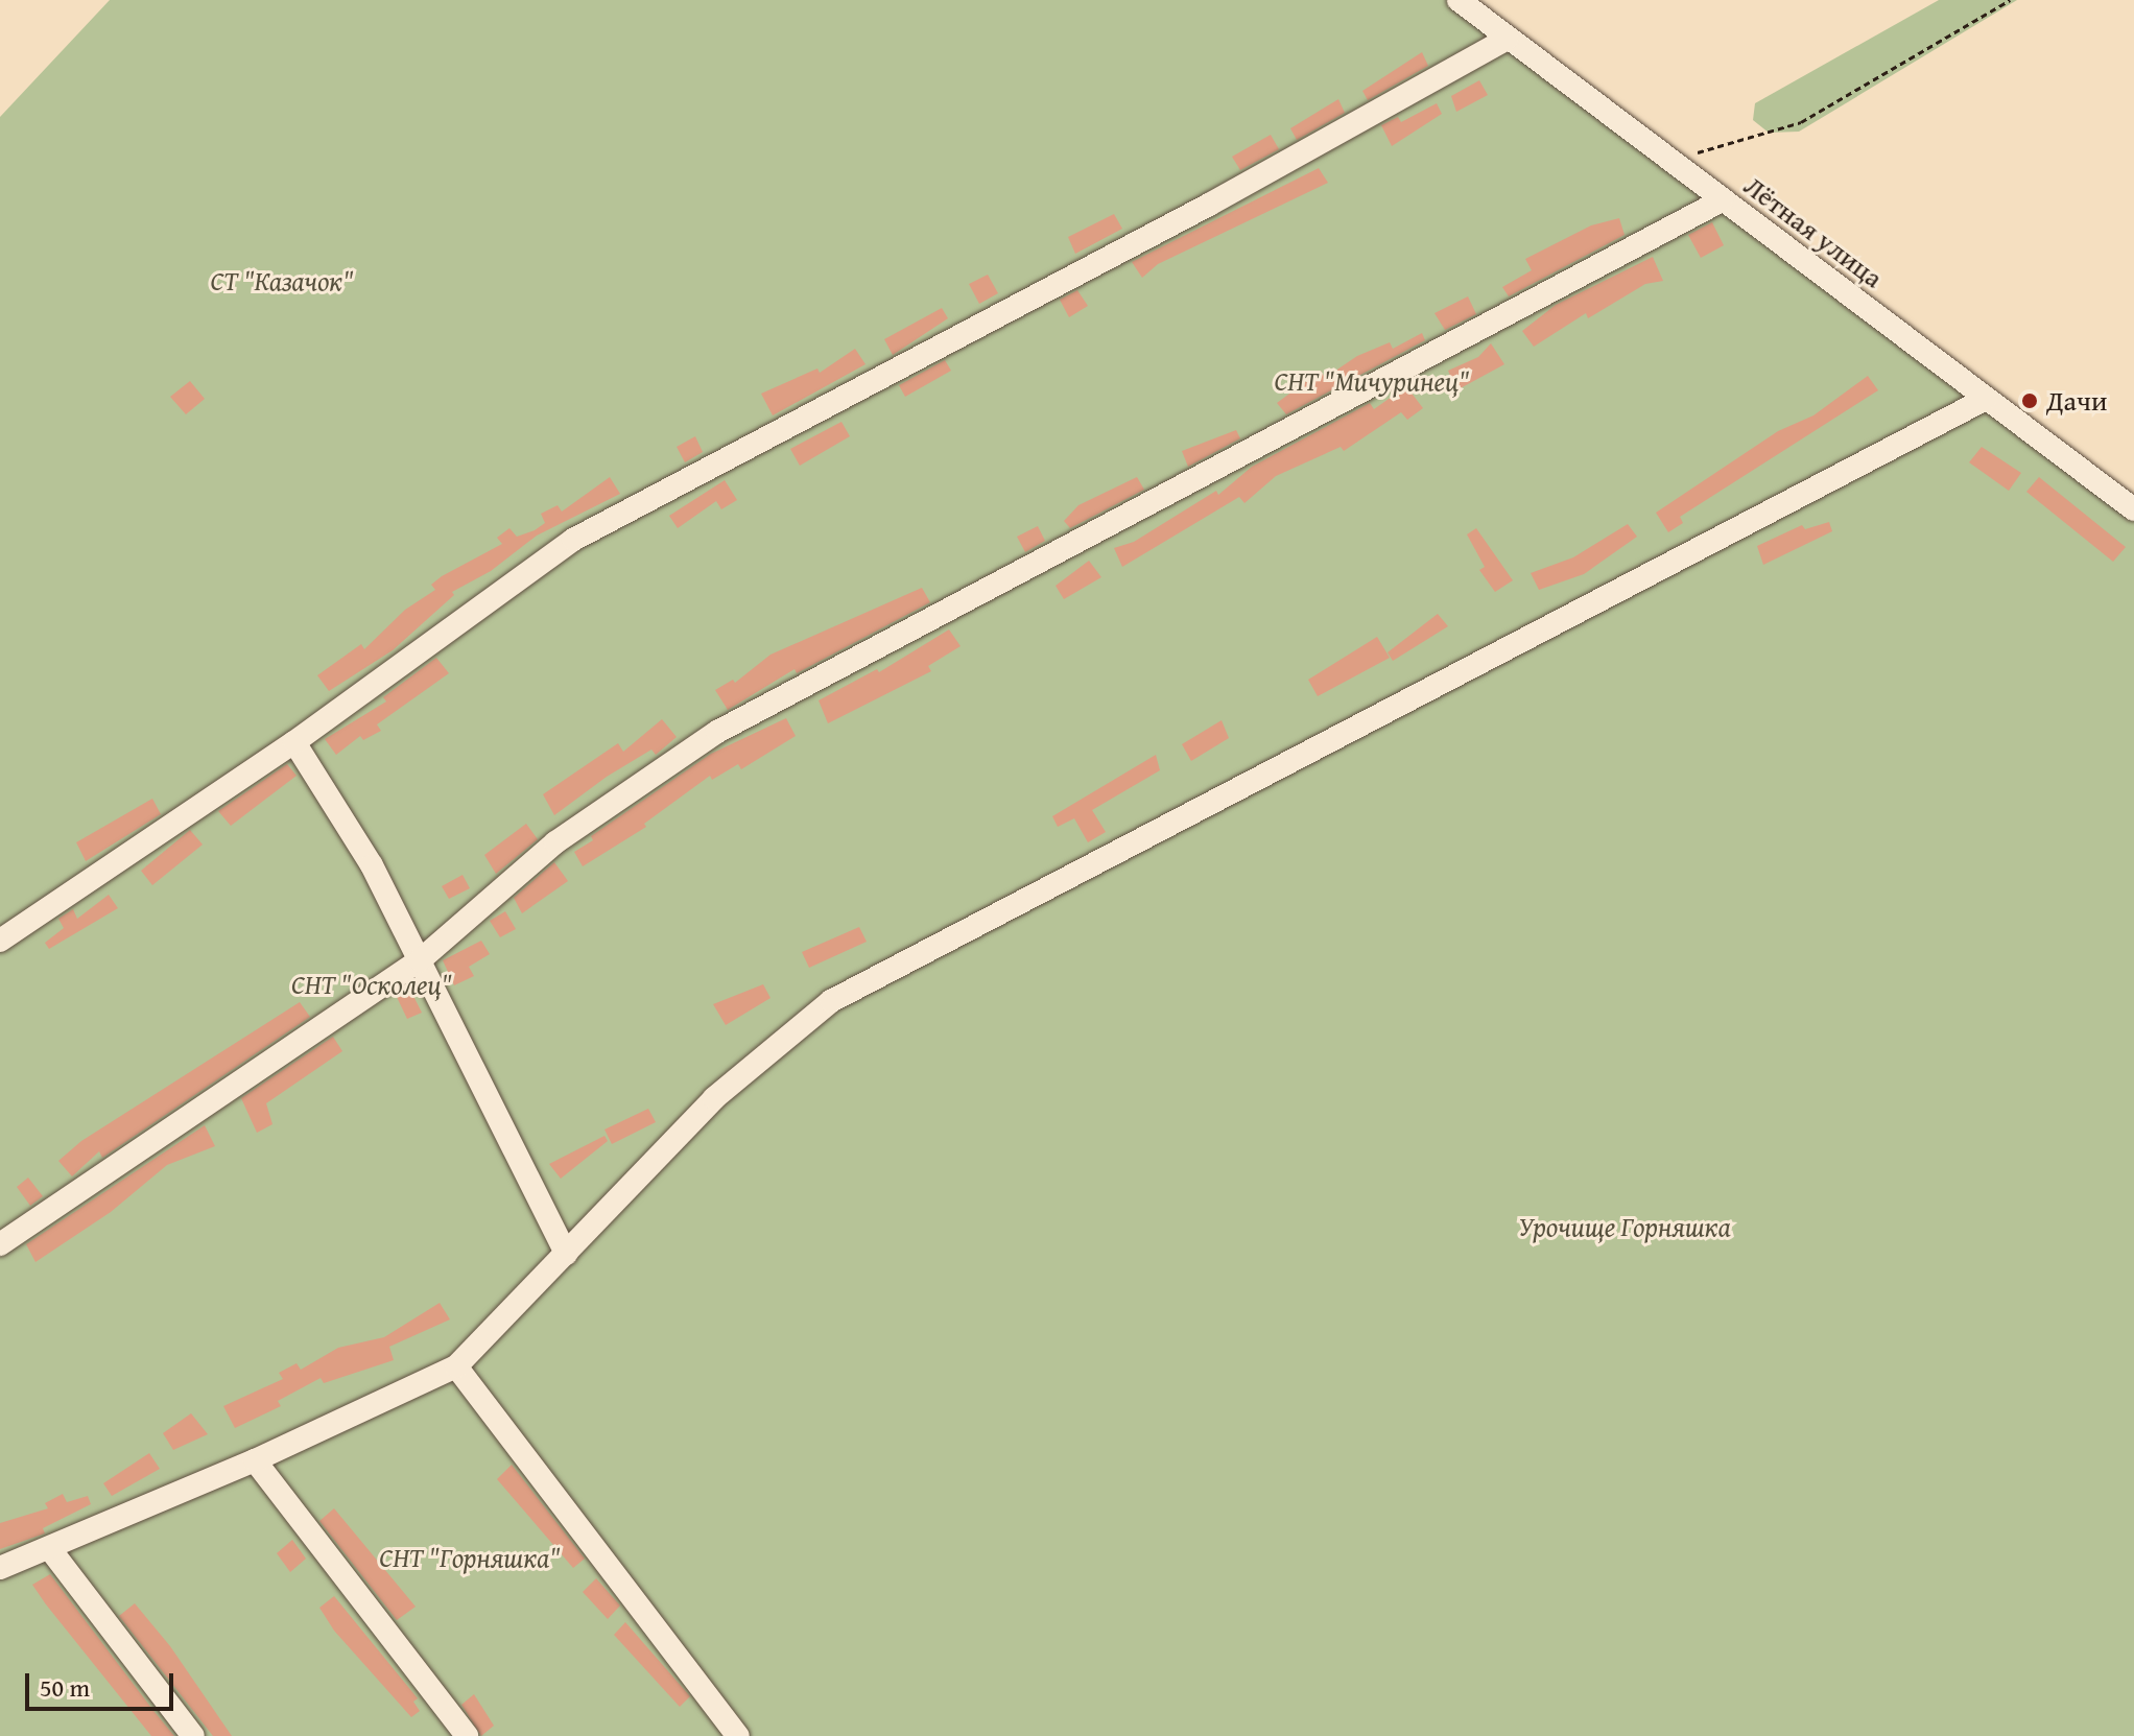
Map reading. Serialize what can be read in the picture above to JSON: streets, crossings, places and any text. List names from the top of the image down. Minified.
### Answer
{"streets":{"street":["Лётная улица"]},"parks":["СТ \"Казачок\"","СНТ \"Мичуринец\"","СНТ \"Осколец\"","Урочище Горняшка","СНТ \"Горняшка\""],"places":["Дачи"],"scale_bar":"50 m"}
